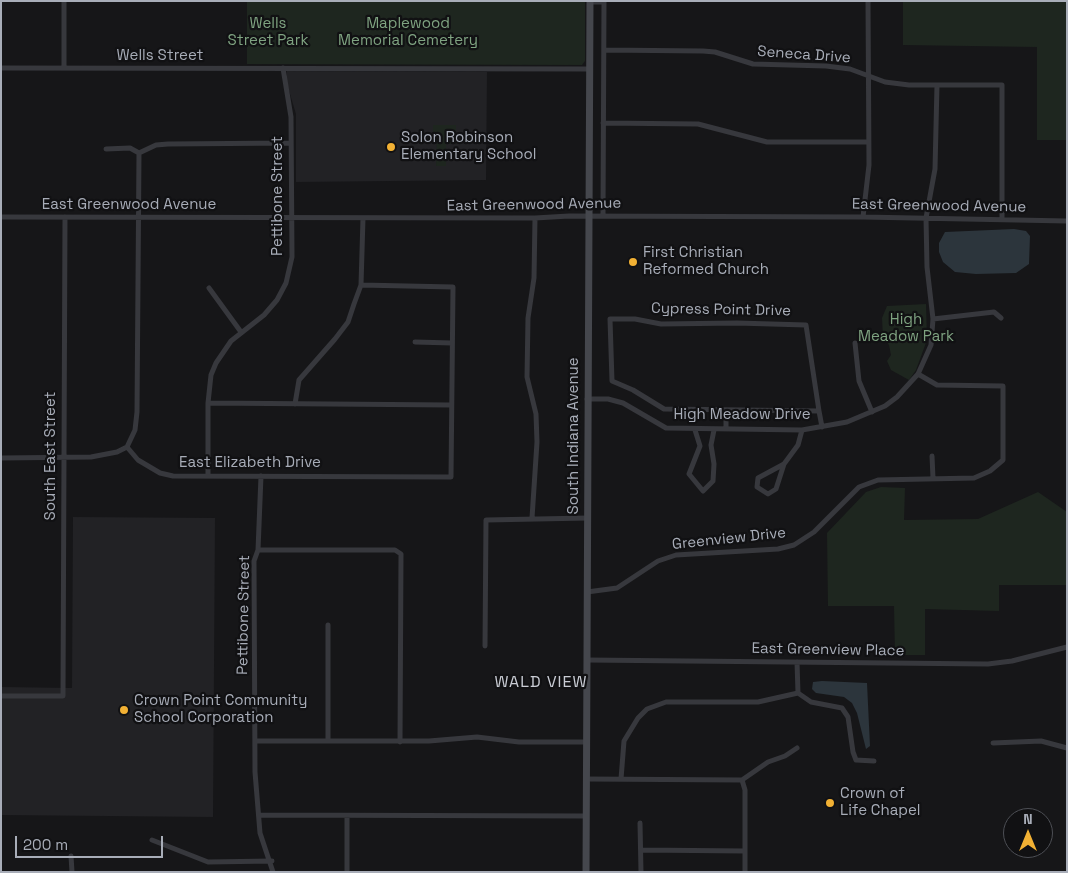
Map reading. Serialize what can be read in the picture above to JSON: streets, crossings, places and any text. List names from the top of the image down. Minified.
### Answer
{"streets":{"main road":["South Indiana Avenue"],"street":["Seneca Drive","Wells Street","Pettibone Street","East Greenwood Avenue","Cypress Point Drive","High Meadow Drive","South East Street","East Elizabeth Drive","Greenview Drive","East Greenview Place"]},"crossings":[["Seneca Drive","East Greenwood Avenue"],["Seneca Drive","High Meadow Drive"],["Wells Street","Pettibone Street"],["Wells Street","South Indiana Avenue"],["Pettibone Street","East Greenwood Avenue"],["Pettibone Street","East Elizabeth Drive"],["East Greenwood Avenue","High Meadow Drive"],["East Greenwood Avenue","South Indiana Avenue"],["East Greenwood Avenue","South East Street"],["High Meadow Drive","South Indiana Avenue"],["High Meadow Drive","Greenview Drive"],["South Indiana Avenue","Greenview Drive"],["South Indiana Avenue","East Greenview Place"]],"districts":["WALD VIEW"],"parks":["Wells Street Park","Maplewood Memorial Cemetery","High Meadow Park"],"places":["Solon Robinson Elementary School","First Christian Reformed Church","Crown Point Community School Corporation","Crown of Life Chapel"],"scale_bar":"200 m","north":"top"}
